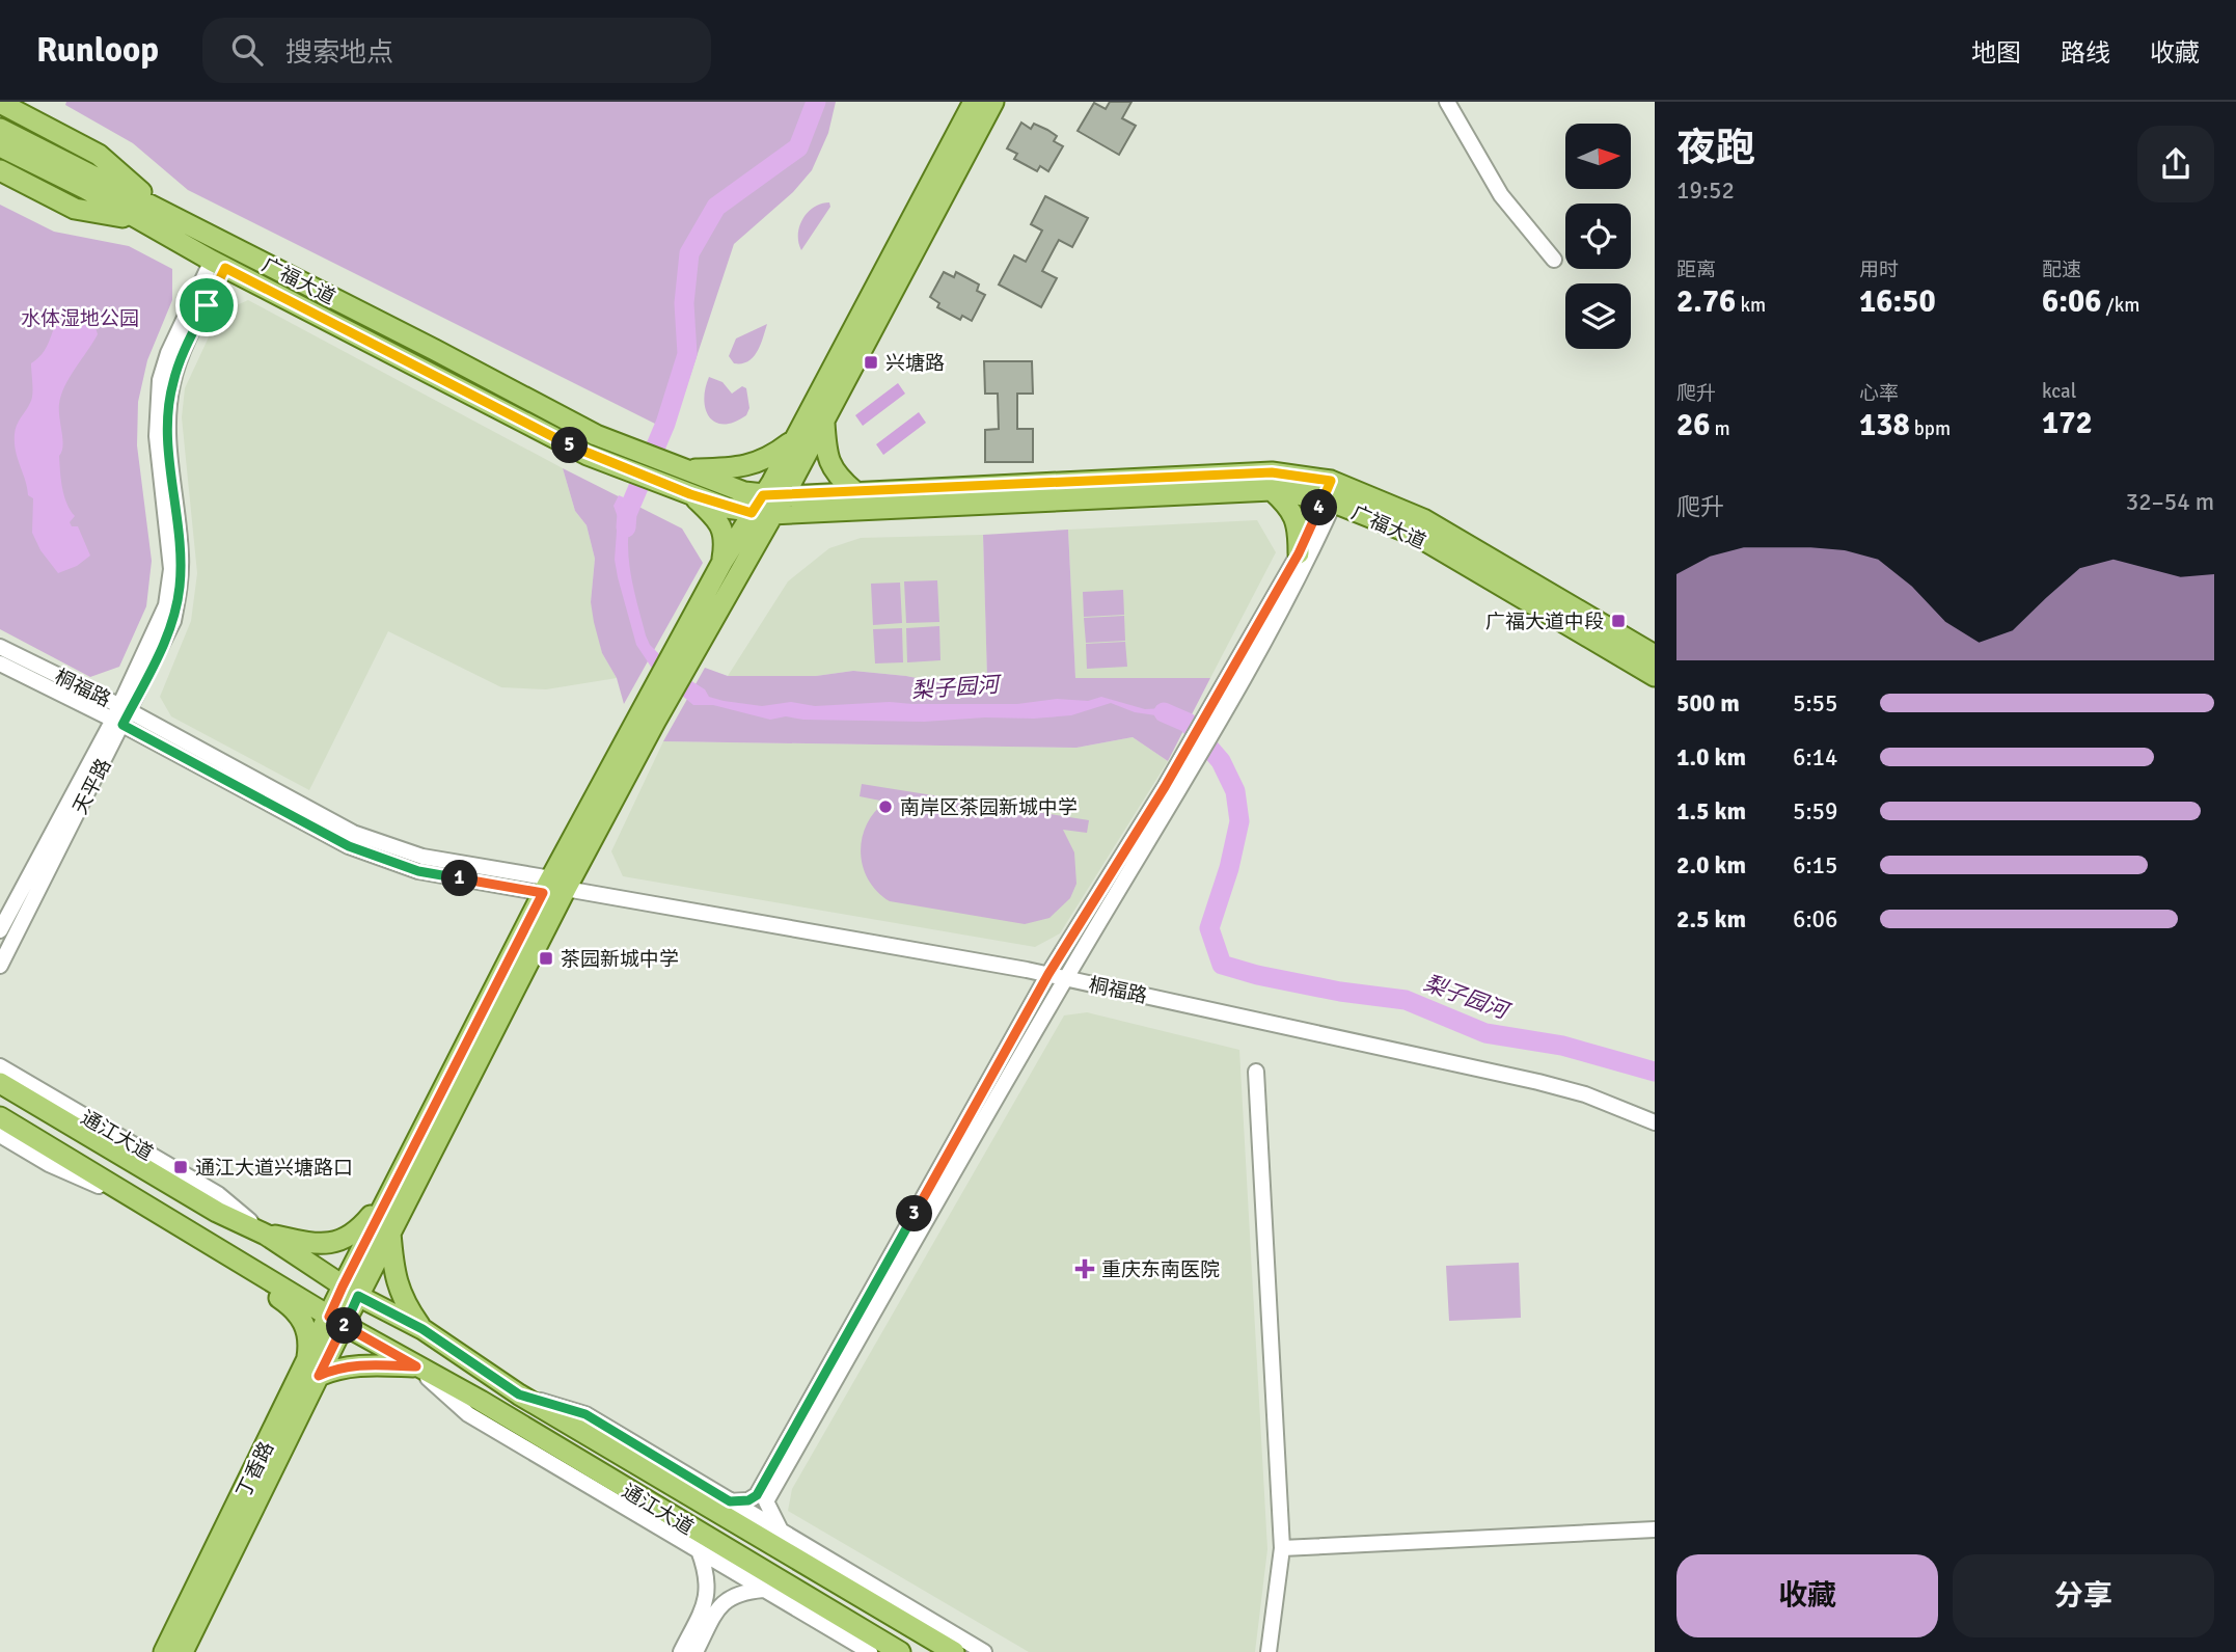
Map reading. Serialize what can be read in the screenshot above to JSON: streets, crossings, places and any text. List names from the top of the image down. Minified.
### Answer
{"streets":{"main road":["广福大道","通江大道","丁香路"],"street":["桐福路","天平路"]},"crossings":[["广福大道","天平路"],["桐福路","天平路"],["通江大道","丁香路"]],"water":["梨子园河"],"parks":["水体湿地公园"],"places":{"transit":["兴塘路","广福大道中段","茶园新城中学","通江大道兴塘路口"],"other":["南岸区茶园新城中学"],"health":["重庆东南医院"]},"north":"right","page":{"header":"Runloop","search":"搜索地点","nav":["地图","路线","收藏"],"heading":["夜跑","19:52"],"stats":[["距离","2.76 km"],["用时","16:50"],["配速","6:06 /km"],["爬升","26 m"],["心率","138 bpm"],["kcal","172"]],"pins":["5","4","1","3","2"],"chart":["爬升","32–54 m"],"list":[{"name":"500 m","note":"5:55"},{"name":"1.0 km","note":"6:14"},{"name":"1.5 km","note":"5:59"},{"name":"2.0 km","note":"6:15"},{"name":"2.5 km","note":"6:06"}],"buttons":["收藏","分享"]}}
